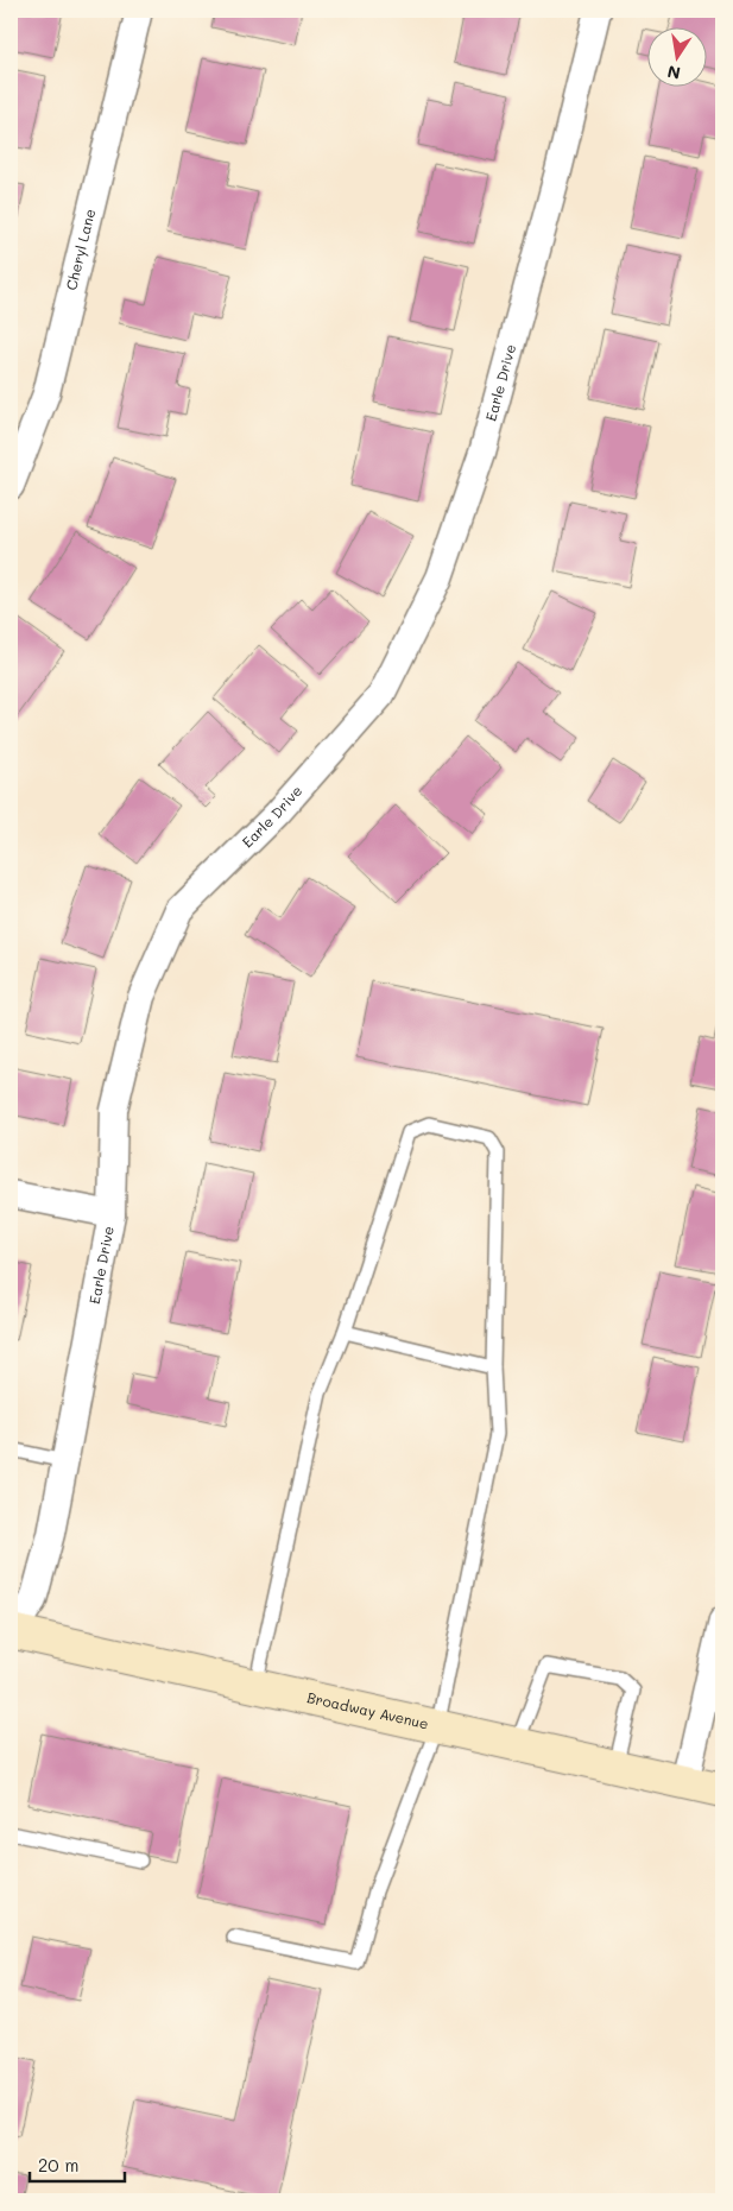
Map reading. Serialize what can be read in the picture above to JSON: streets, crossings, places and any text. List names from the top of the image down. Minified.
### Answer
{"streets":{"main road":["Broadway Avenue"],"street":["Cheryl Lane","Earle Drive"]},"crossings":[["Earle Drive","Broadway Avenue"]],"scale_bar":"20 m","north":"bottom"}
